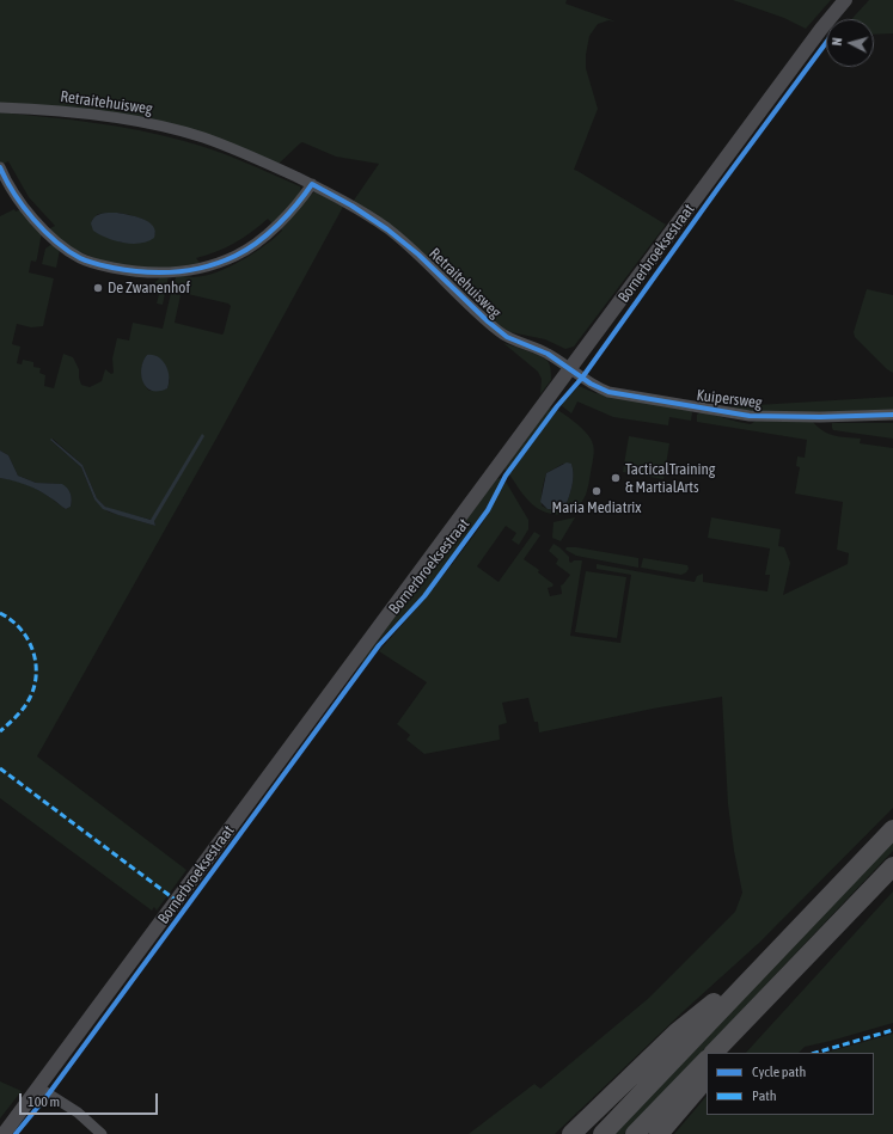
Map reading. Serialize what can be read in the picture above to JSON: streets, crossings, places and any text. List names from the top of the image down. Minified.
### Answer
{"streets":{"main road":["Bornerbroeksestraat"],"street":["Retraitehuisweg","Kuipersweg"]},"crossings":[["Retraitehuisweg","Bornerbroeksestraat"],["Retraitehuisweg","Kuipersweg"],["Bornerbroeksestraat","Kuipersweg"]],"places":["De Zwanenhof","TacticalTraining & MartialArts","Maria Mediatrix"],"legend":["Cycle path","Path"],"scale_bar":"100 m","north":"left"}
